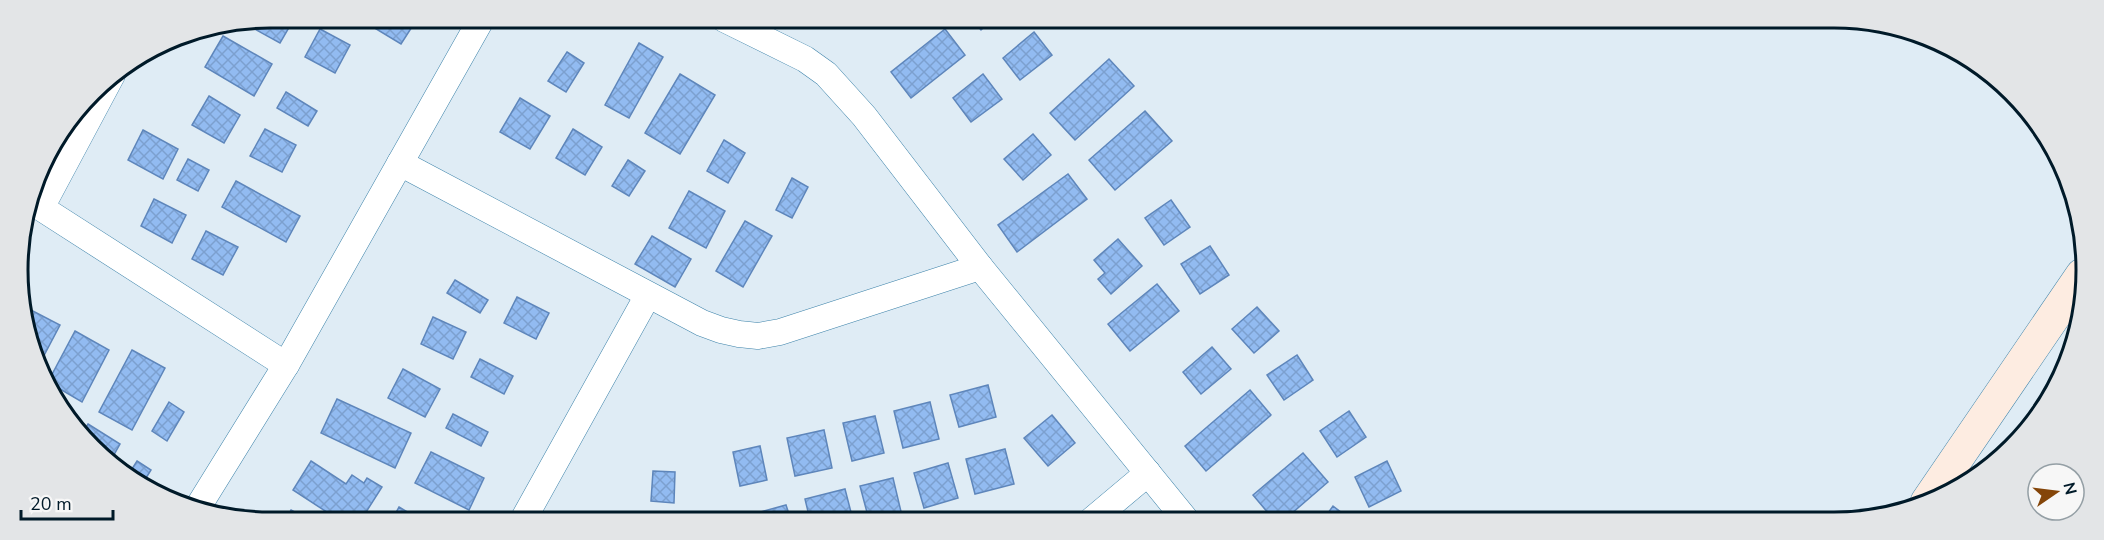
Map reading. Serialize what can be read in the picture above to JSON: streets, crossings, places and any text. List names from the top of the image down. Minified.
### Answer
{"scale_bar":"20 m","north":"right"}
